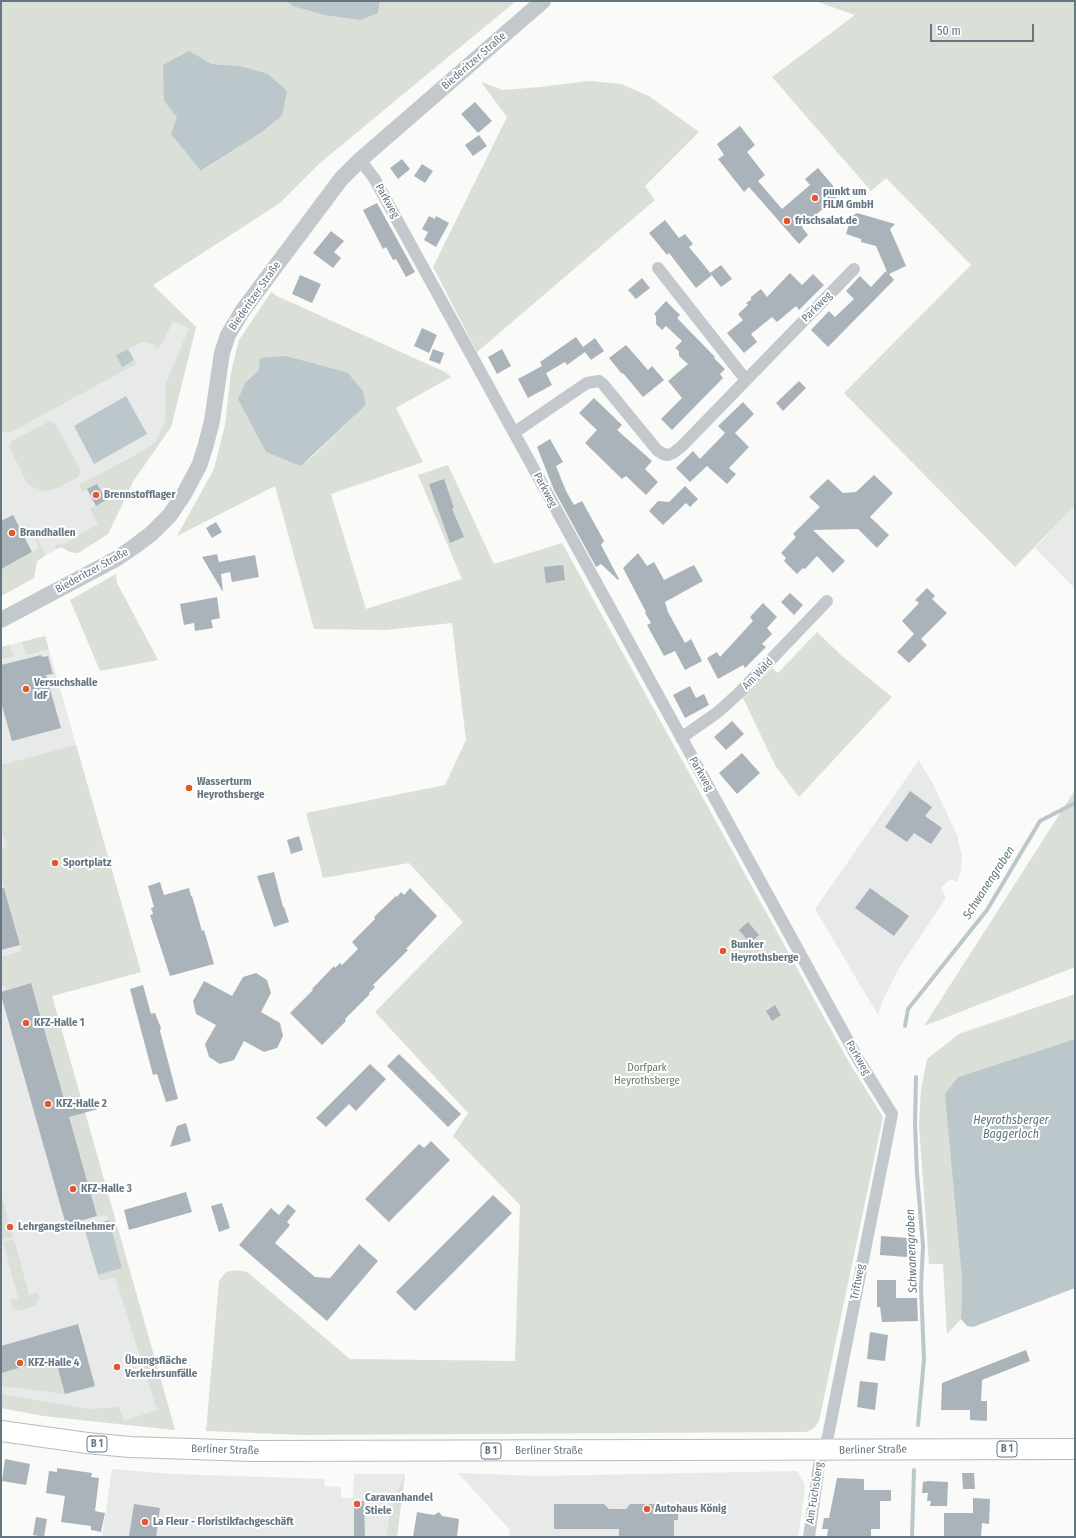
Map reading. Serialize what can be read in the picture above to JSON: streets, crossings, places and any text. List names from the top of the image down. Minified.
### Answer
{"streets":{"main road":["B 1","Berliner Straße"],"street":["Biederitzer Straße","Parkweg","Am Wald","Triftweg","Am Fuchsberg"]},"crossings":[["Biederitzer Straße","Parkweg"],["Parkweg","Am Wald"],["Parkweg","Triftweg"],["Triftweg","Berliner Straße"],["Triftweg","Am Fuchsberg"],["Berliner Straße","Am Fuchsberg"]],"water":["Schwanengraben","Heyrothsberger Baggerloch"],"parks":["Dorfpark Heyrothsberge"],"places":["punkt um FILM GmbH","frischsalat.de","Brennstofflager","Brandhallen","Versuchshalle IdF","Wasserturm Heyrothsberge","Sportplatz","Bunker Heyrothsberge","KFZ-Halle 1","KFZ-Halle 2","KFZ-Halle 3","Lehrgangsteilnehmer","KFZ-Halle 4","Übungsfläche Verkehrsunfälle","Caravanhandel Stiele","Autohaus König","La Fleur - Floristikfachgeschäft"],"scale_bar":"50 m"}
